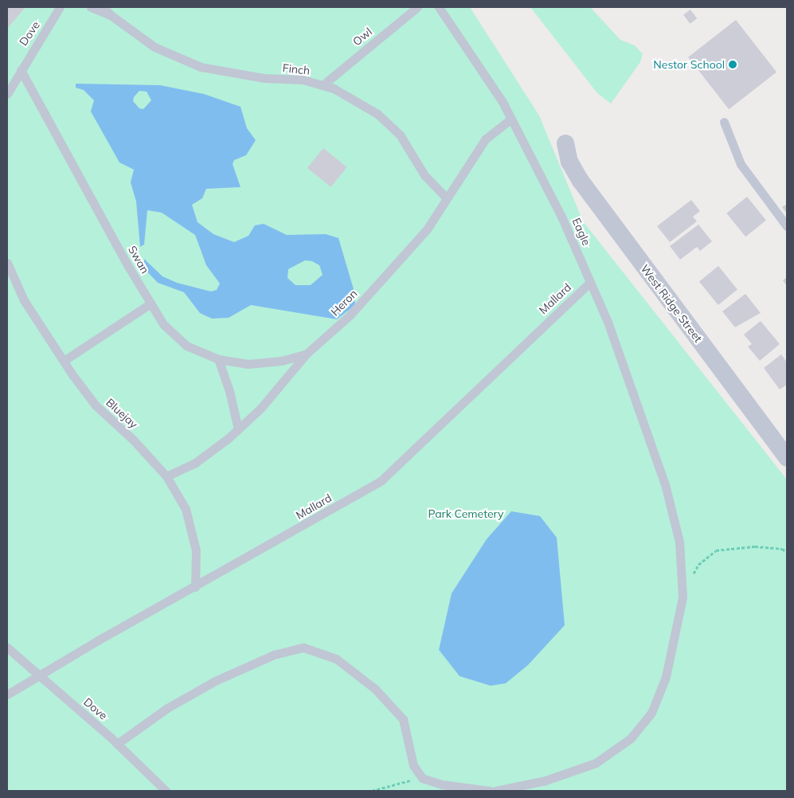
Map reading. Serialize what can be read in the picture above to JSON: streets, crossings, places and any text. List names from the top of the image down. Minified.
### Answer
{"streets":{"street":["West Ridge Street"],"lane":["Dove","Owl","Finch","Eagle","Swan","Mallard","Heron","Bluejay"]},"crossings":[["Dove","Swan"],["Dove","Mallard"],["Owl","Finch"],["Finch","Heron"],["Eagle","Mallard"],["Eagle","Heron"],["Swan","Heron"],["Mallard","Bluejay"],["Heron","Bluejay"]],"parks":["Park Cemetery"],"places":["Nestor School"]}
